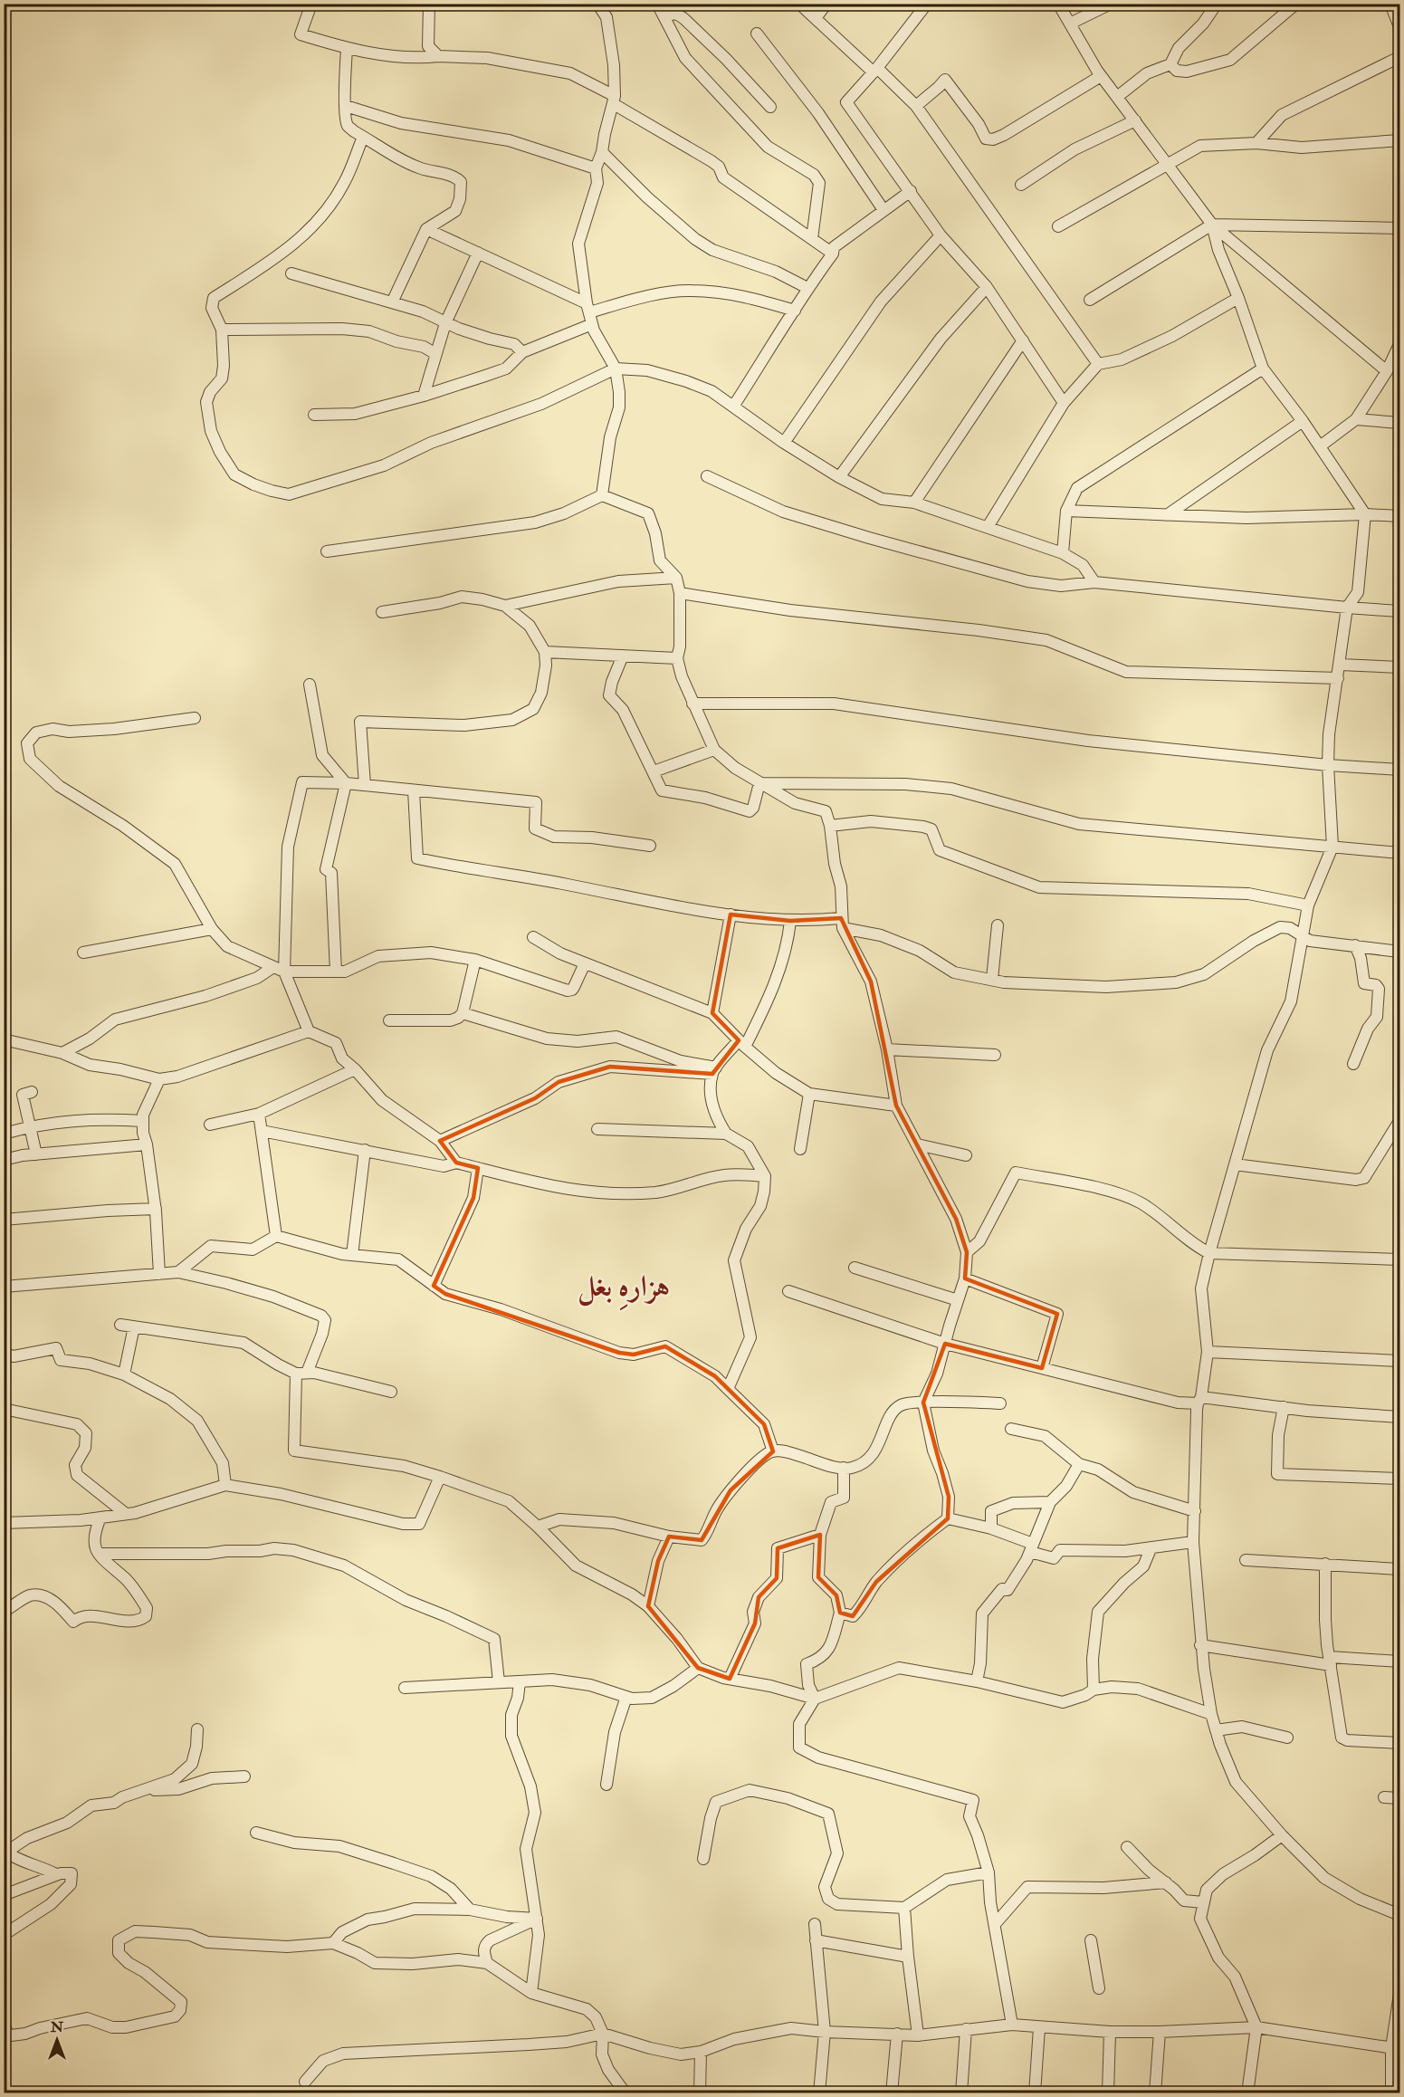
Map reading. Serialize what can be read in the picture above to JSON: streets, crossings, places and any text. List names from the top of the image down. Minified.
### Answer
{"districts":["هزارهِ بغل"],"north":"top"}
